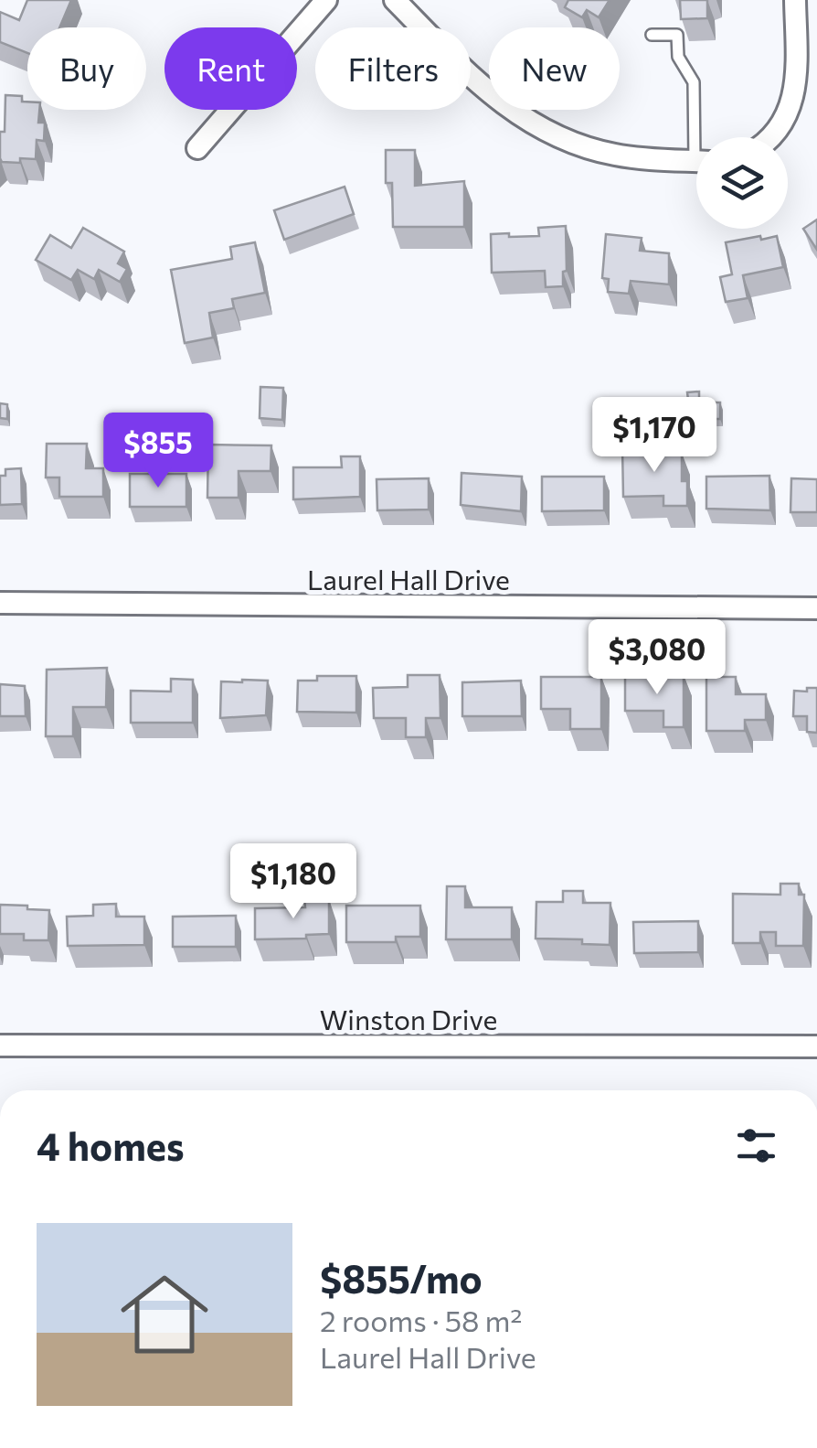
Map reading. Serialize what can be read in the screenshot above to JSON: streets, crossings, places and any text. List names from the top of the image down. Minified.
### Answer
{"streets":{"street":["Laurel Hall Drive","Winston Drive"]},"page":{"chip":["Buy","Rent","Filters","New"],"price":["$1,170","$855","$3,080","$1,180"],"heading":"4 homes","list":[{"name":"$855/mo","note":"2 rooms · 58 m² · Laurel Hall Drive"}]}}
